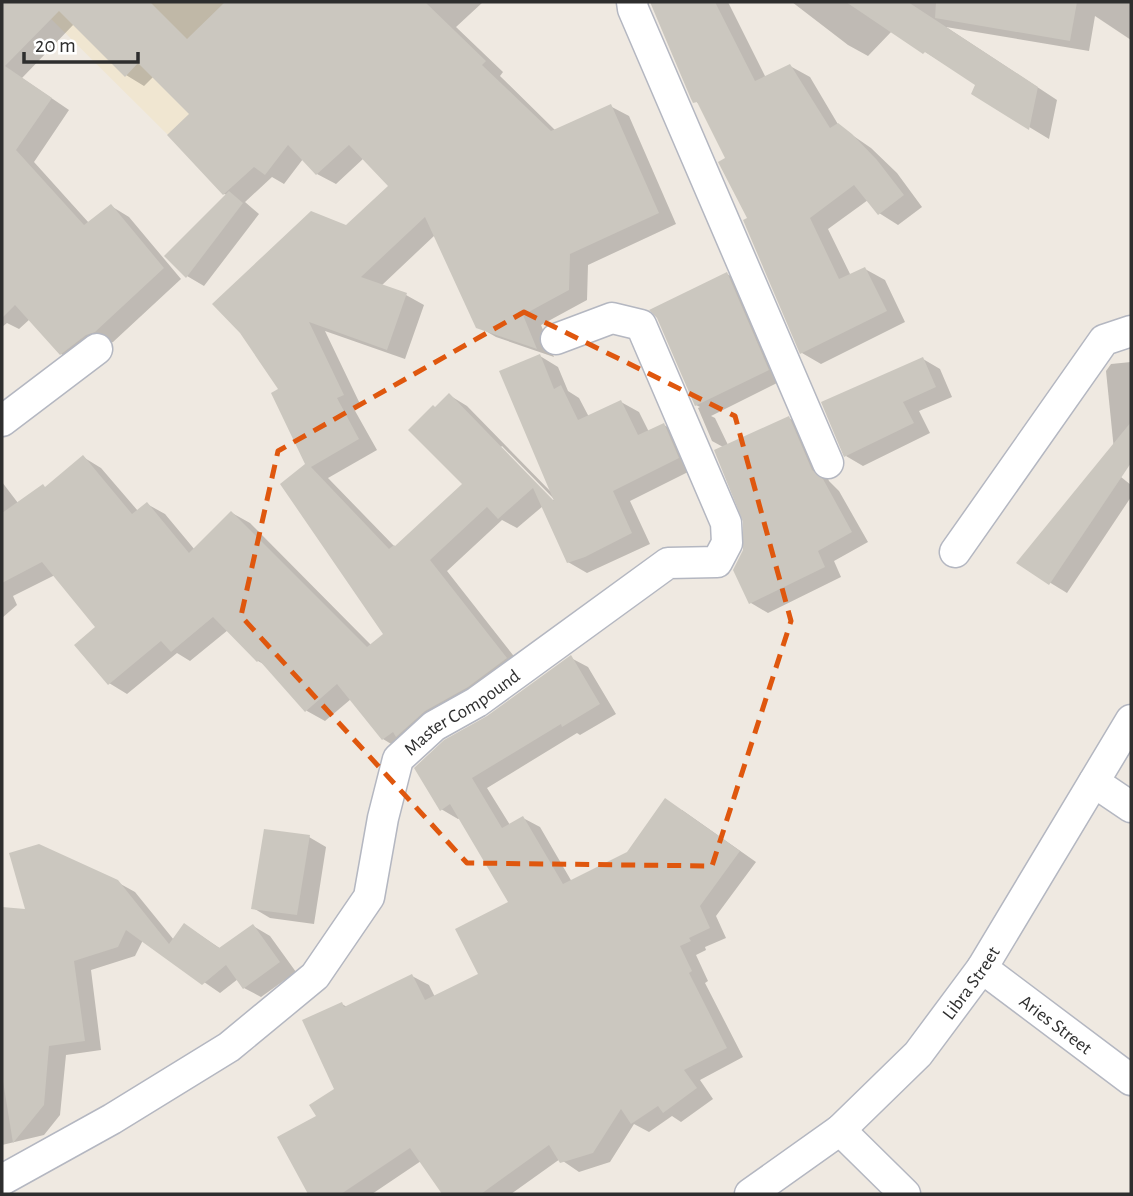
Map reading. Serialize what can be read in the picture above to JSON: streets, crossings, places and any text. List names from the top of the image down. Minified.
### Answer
{"streets":{"street":["Master Compound","Libra Street","Aries Street"]},"crossings":[["Libra Street","Aries Street"]],"scale_bar":"20 m"}
